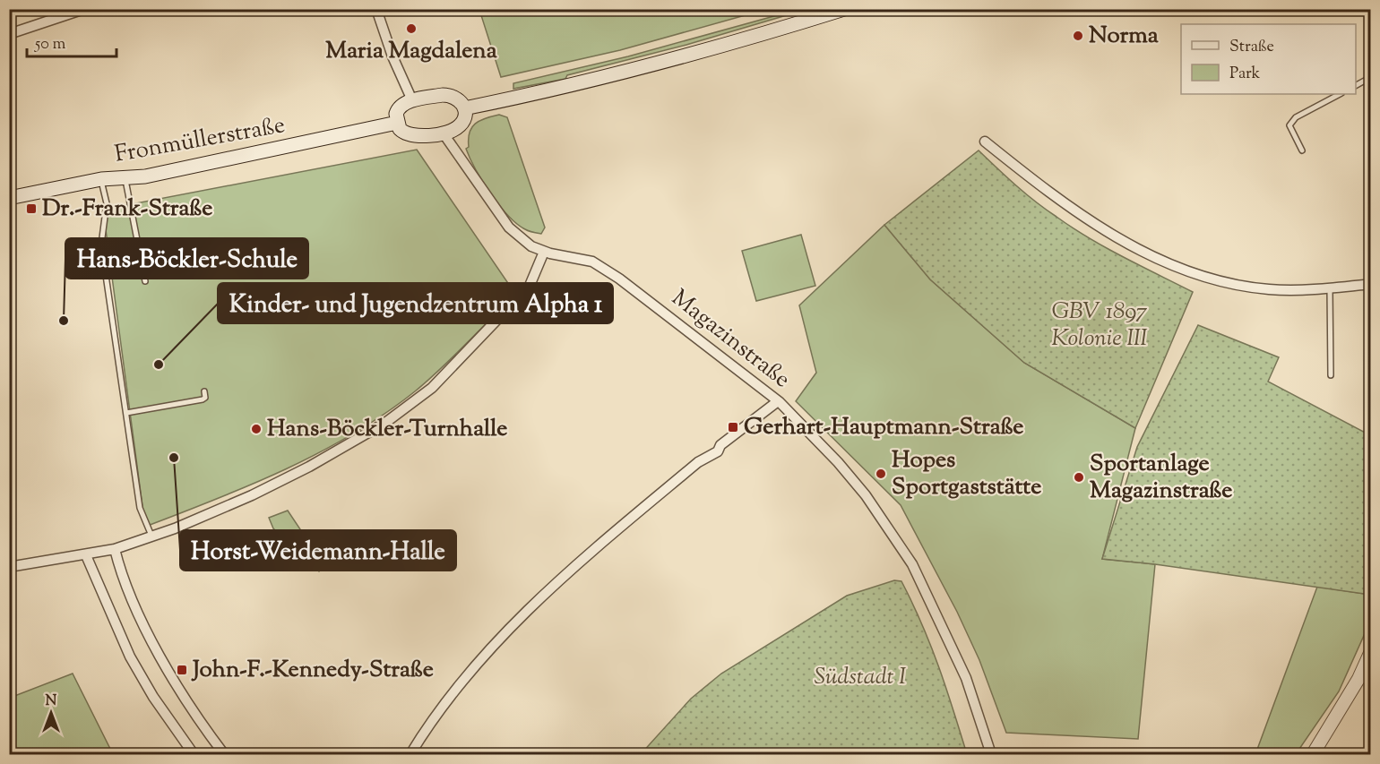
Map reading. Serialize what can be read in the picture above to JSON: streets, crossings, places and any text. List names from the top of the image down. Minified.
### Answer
{"streets":{"main road":["Fronmüllerstraße"],"street":["Magazinstraße"]},"parks":["GBV 1897 Kolonie III","Südstadt I"],"places":{"other":["Maria Magdalena","Norma","Hans-Böckler-Schule","Kinder- und Jugendzentrum Alpha 1","Hans-Böckler-Turnhalle","Horst-Weidemann-Halle","Hopes Sportgaststätte","Sportanlage Magazinstraße"],"transit":["Dr.-Frank-Straße","Gerhart-Hauptmann-Straße","John-F.-Kennedy-Straße"]},"legend":["Straße","Park"],"scale_bar":"50 m","north":"top"}
